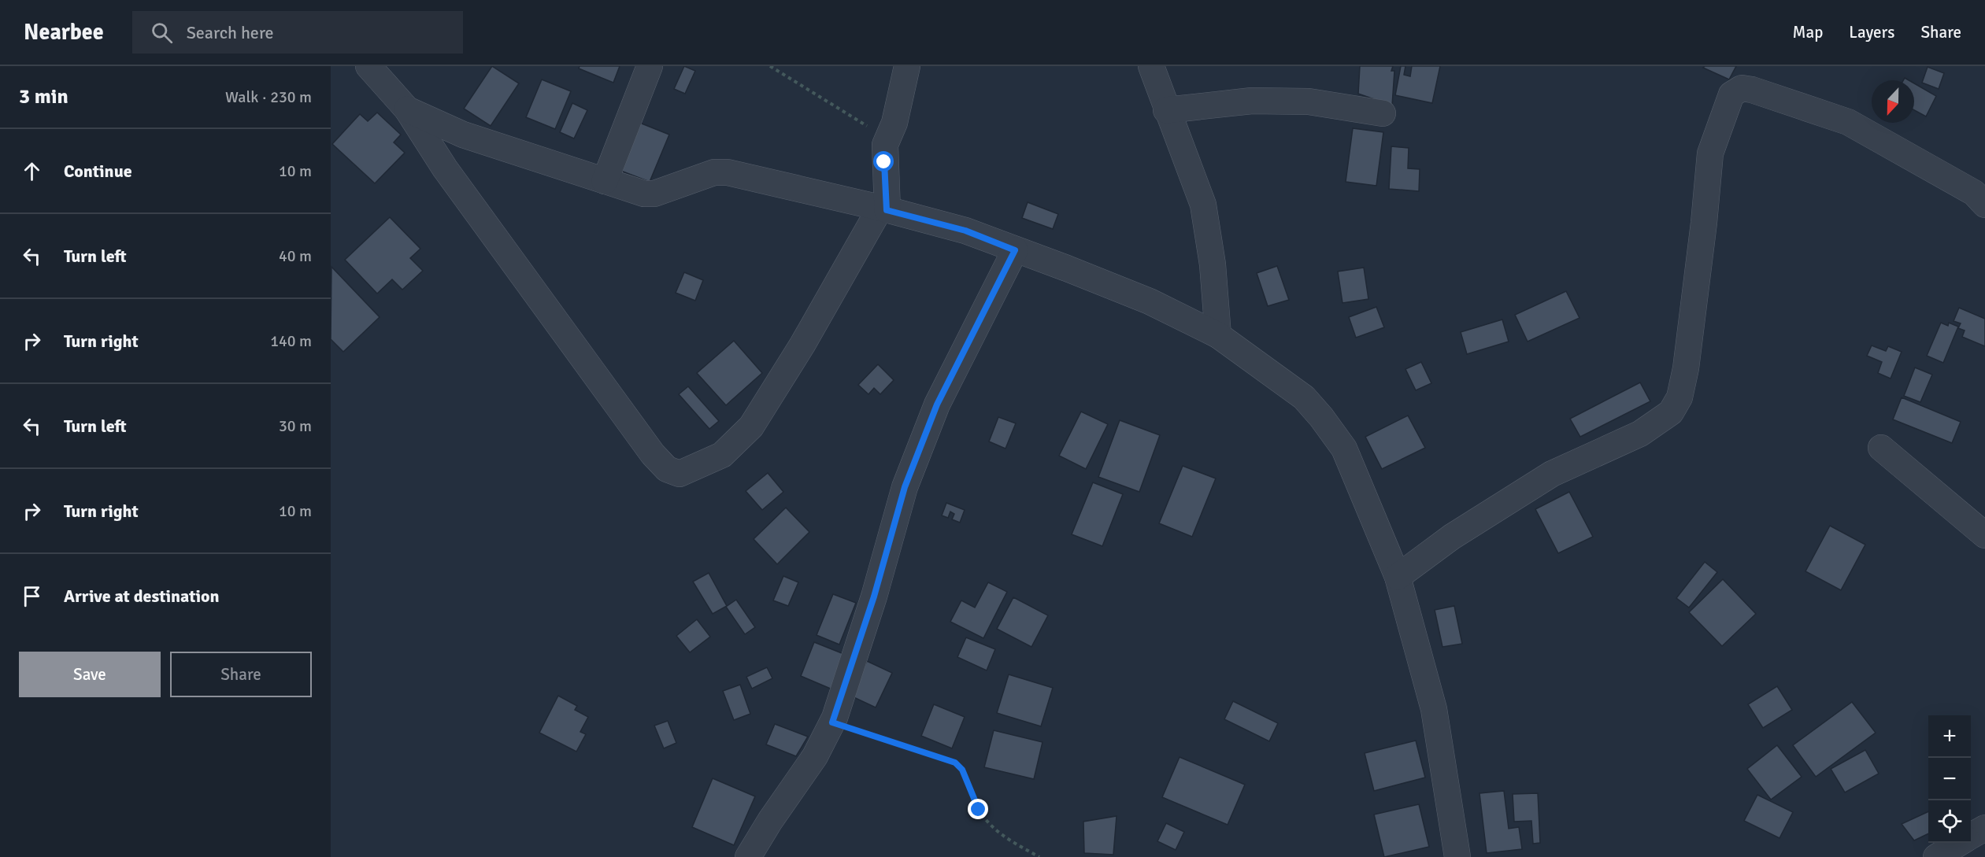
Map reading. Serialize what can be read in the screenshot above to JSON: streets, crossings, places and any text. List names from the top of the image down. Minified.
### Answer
{"north":"bottom","page":{"header":"Nearbee","search":"Search here","nav":["Map","Layers","Share"],"heading":["3 min","Walk · 230 m"],"list":[["Continue","10 m"],["Turn left","40 m"],["Turn right","140 m"],["Turn left","30 m"],["Turn right","10 m"],"Arrive at destination"],"buttons":["Save","Share"],"map_buttons":["+","−"]}}
